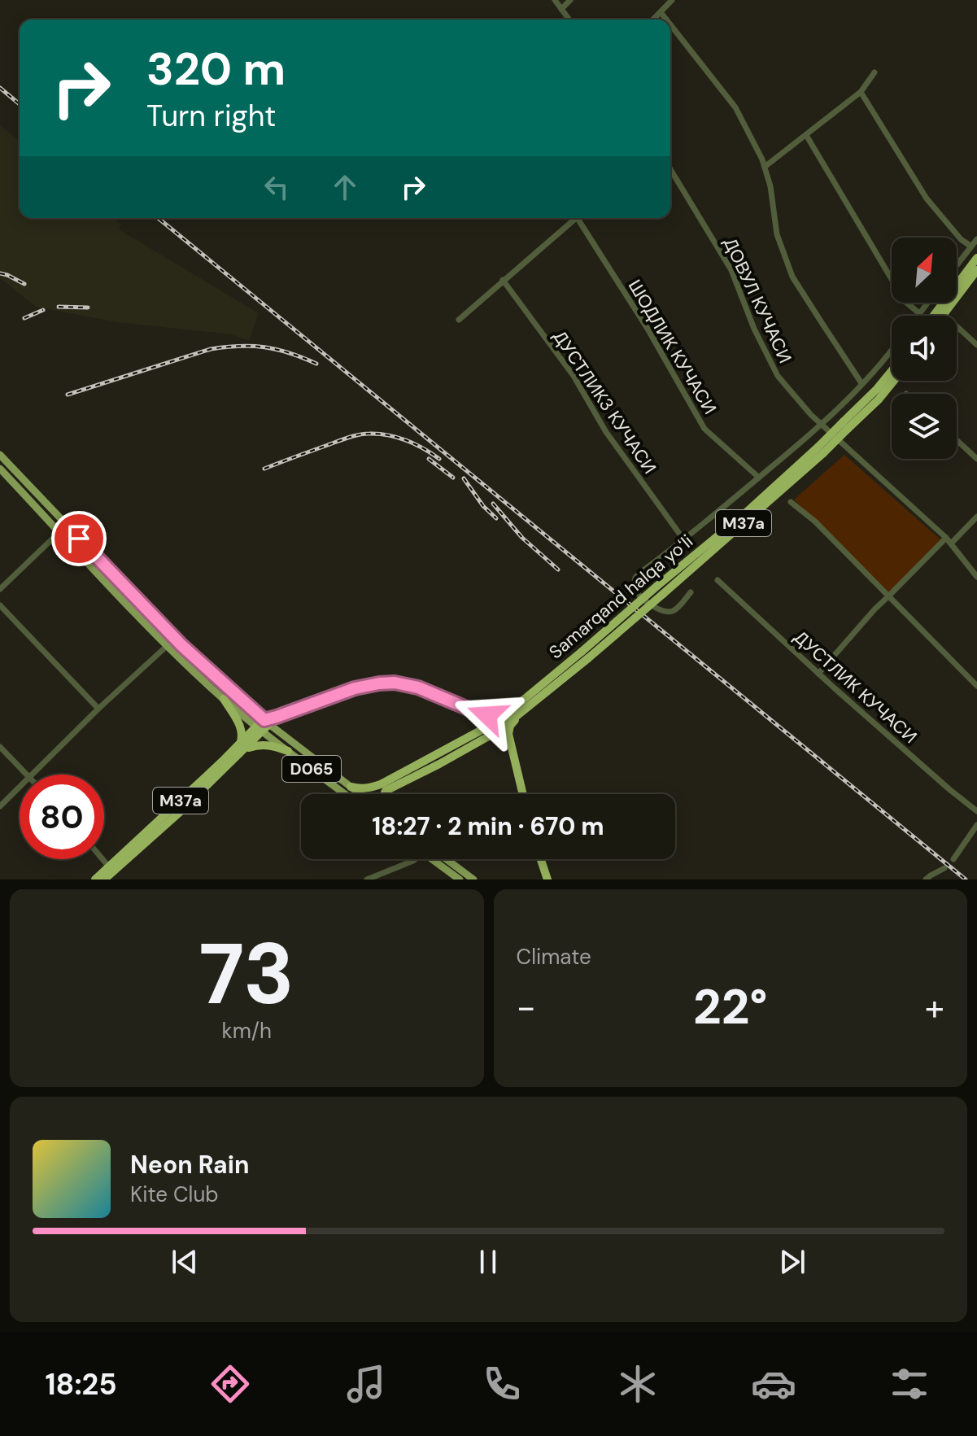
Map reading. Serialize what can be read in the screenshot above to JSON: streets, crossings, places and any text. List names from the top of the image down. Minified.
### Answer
{"streets":{"highway":["M37a","Samarqand halqa yoʻli"],"main road":["D065"],"street":["ДОВУЛ КУЧАСИ","ШОДЛИК КУЧАСИ","ДУСТЛИК3 КУЧАСИ","ДУСТЛИК КУЧАСИ"]},"crossings":[["M37a","Samarqand halqa yoʻli"],["M37a","D065"],["Samarqand halqa yoʻli","D065"]],"north":"top right","page":{"turn":["320 m","Turn right"],"limit":"80","trip":"18:27 · 2 min · 670 m","tile":[["73","km/h"],"Climate"],"heat":["−","22°","+"],"song":["Neon Rain","Kite Club"],"tabs":"18:25"}}
